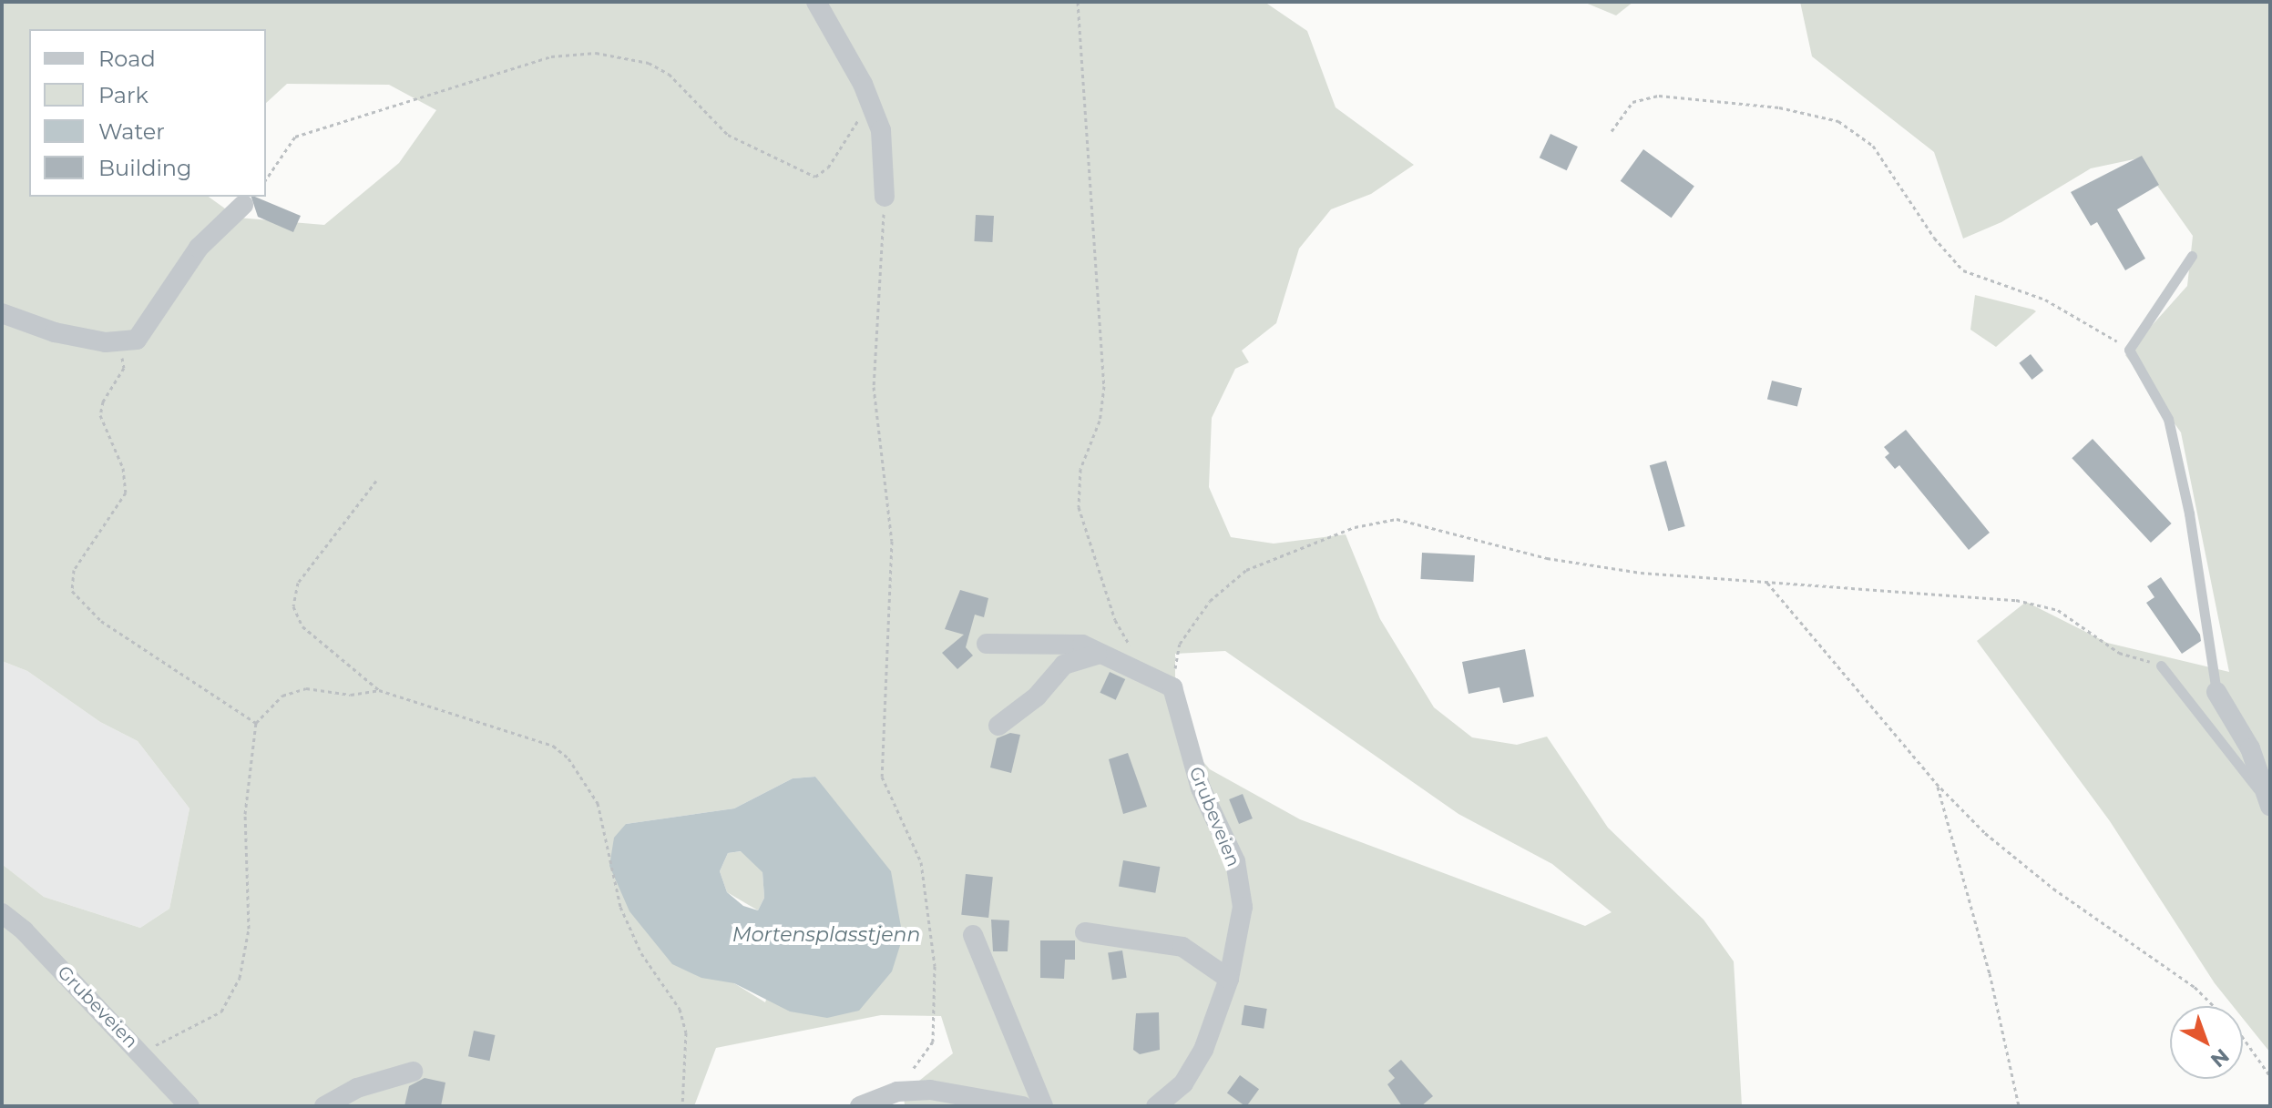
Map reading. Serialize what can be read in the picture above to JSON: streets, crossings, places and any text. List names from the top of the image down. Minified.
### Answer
{"streets":{"street":["Grubeveien"]},"water":["Mortensplasstjenn"],"legend":["Road","Park","Water","Building"],"north":"bottom right"}
